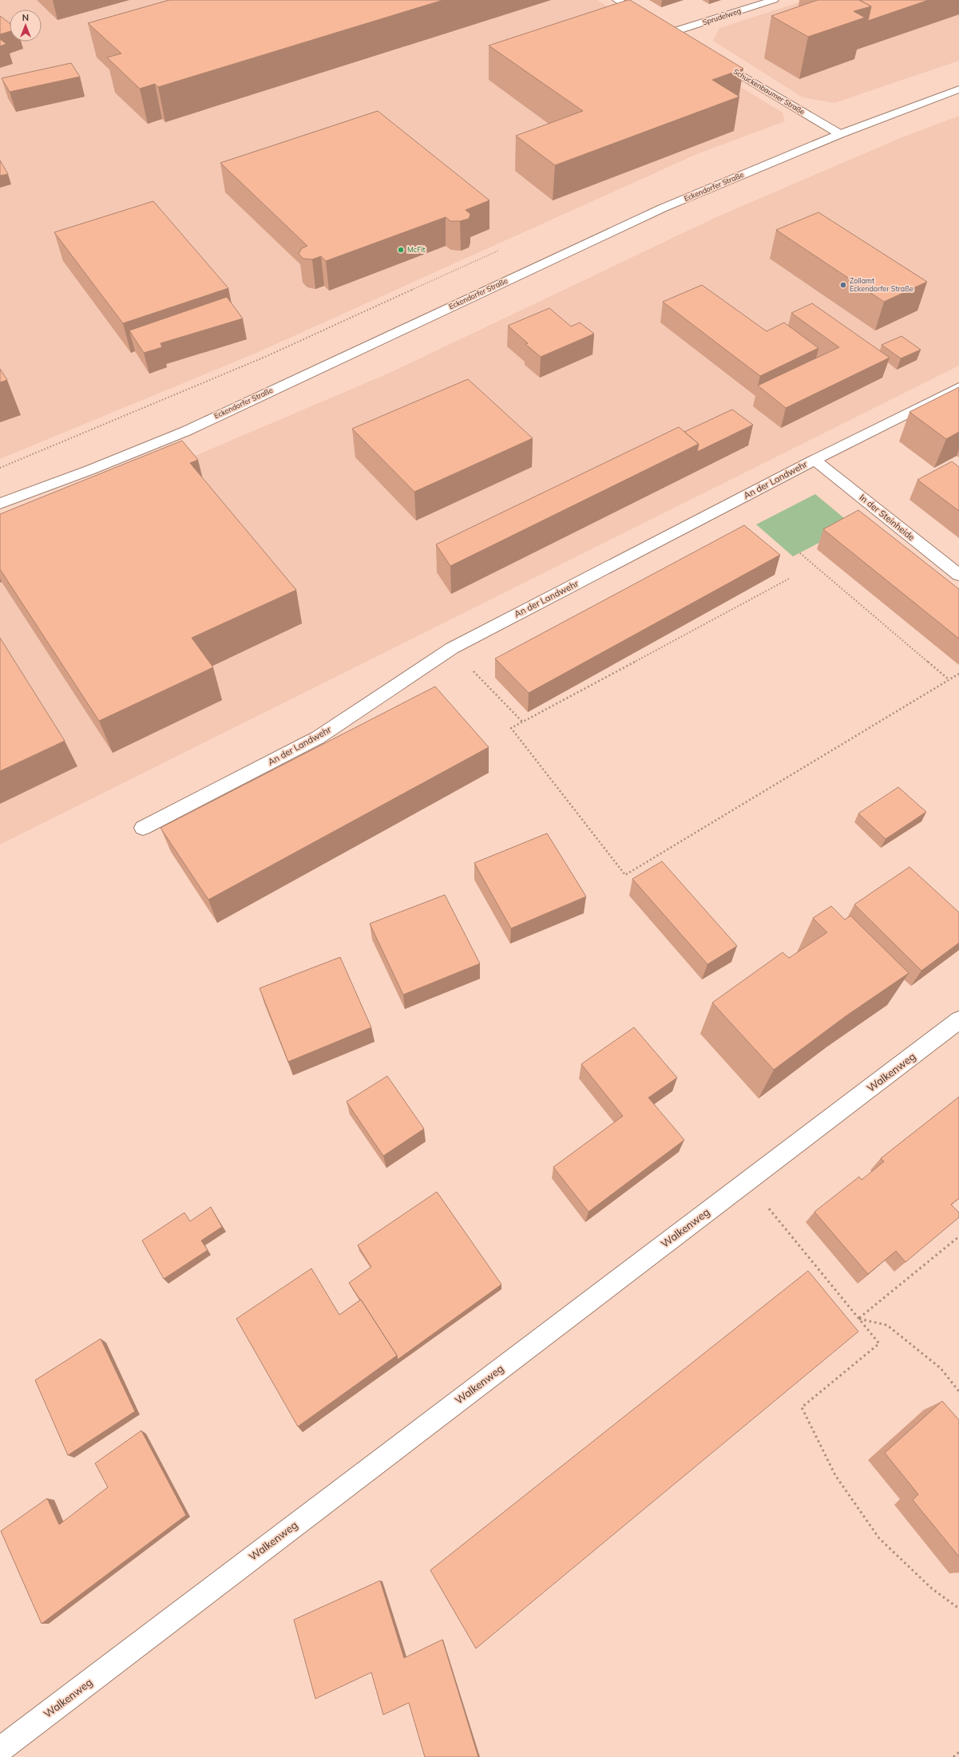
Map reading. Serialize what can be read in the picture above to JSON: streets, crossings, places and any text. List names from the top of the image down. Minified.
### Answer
{"streets":{"street":["Sprudelweg","Schuckenbaumer Straße","Eckendorfer Straße","An der Landwehr","In der Steinheide","Walkenweg"]},"crossings":[["Schuckenbaumer Straße","Eckendorfer Straße"],["An der Landwehr","In der Steinheide"]],"places":["McFit","Zollamt Eckendorfer Straße"],"north":"top"}
